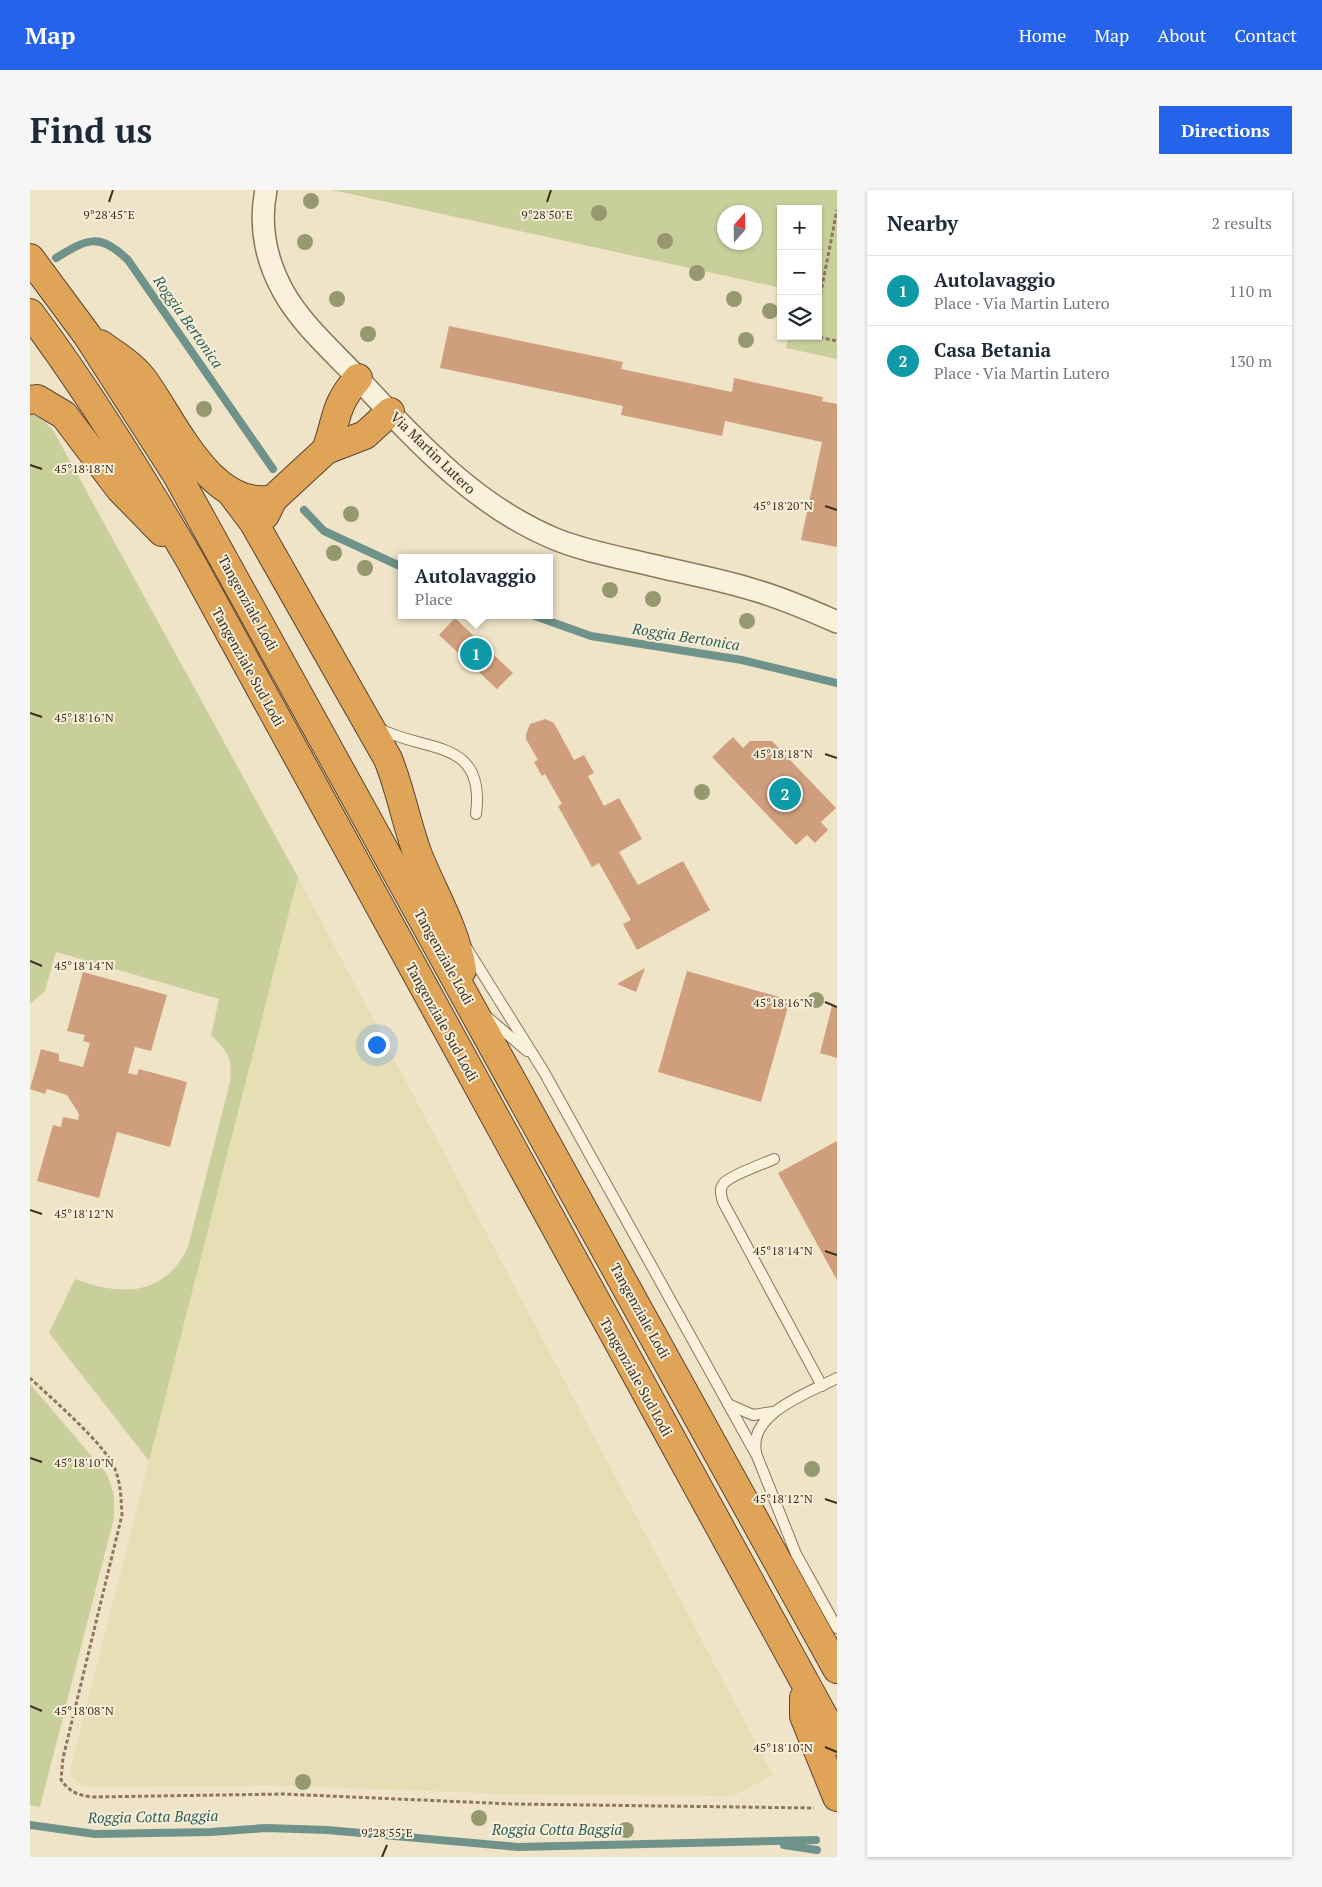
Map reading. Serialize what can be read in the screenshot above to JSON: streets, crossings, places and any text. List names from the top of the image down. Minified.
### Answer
{"streets":{"highway":["Tangenziale Lodi","Tangenziale Sud Lodi"],"street":["Via Martin Lutero"]},"water":["Roggia Bertonica","Roggia Cotta Baggia"],"north":"top","page":{"header":"Map","nav":["Home","Map","About","Contact"],"buttons":"Directions","title":"Find us","heading":["Nearby","2 results"],"map_buttons":["+","−"],"list":[{"mark":"1","name":"Autolavaggio","note":"Place · Via Martin Lutero","value":"110 m"},{"mark":"2","name":"Casa Betania","note":"Place · Via Martin Lutero","value":"130 m"}],"popup":["Autolavaggio","Place"],"pins":["1","2"]},"coordinates":["9°28'50\"E","9°28'45\"E","45°18'18\"N","45°18'20\"N","45°18'16\"N","45°18'14\"N","45°18'12\"N","45°18'10\"N","45°18'08\"N","9°28'55\"E"]}
